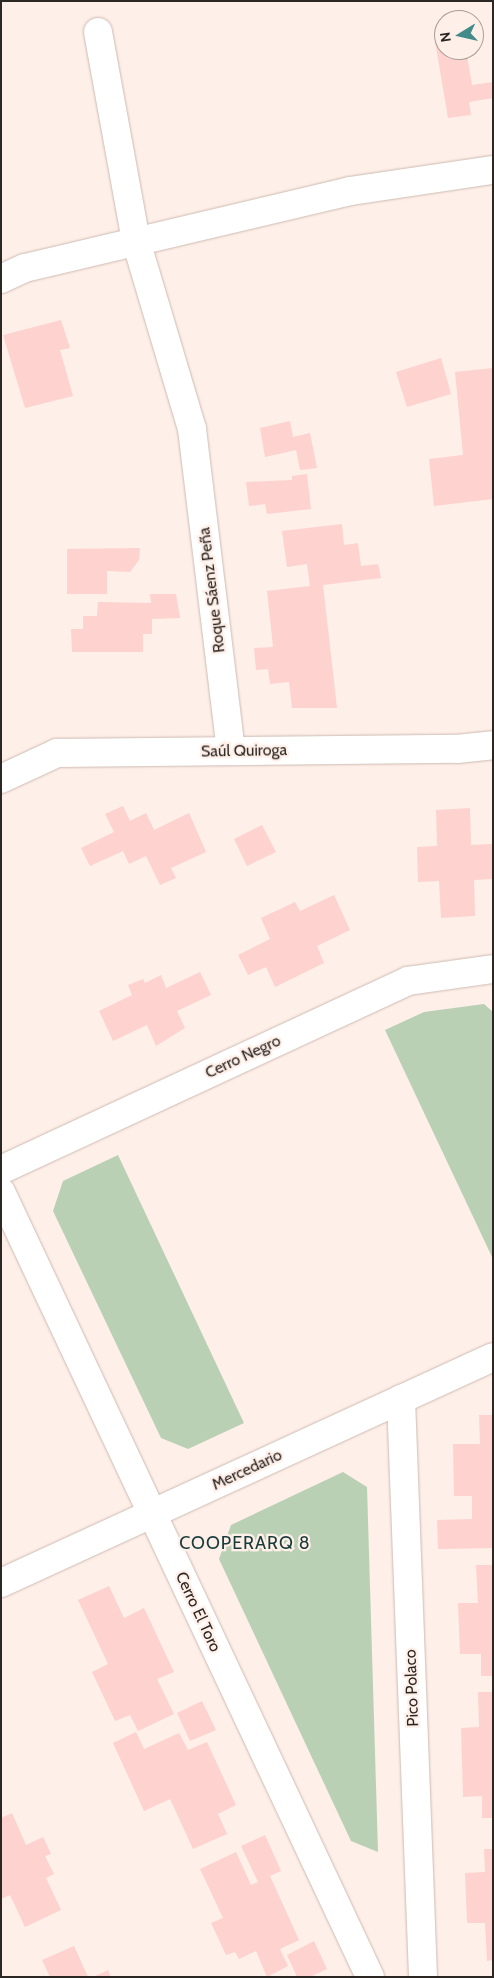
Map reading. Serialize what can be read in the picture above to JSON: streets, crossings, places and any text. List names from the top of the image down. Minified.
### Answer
{"streets":{"street":["Roque Sáenz Peña","Saúl Quiroga","Cerro Negro","Mercedario","Cerro El Toro","Pico Polaco"]},"crossings":[["Roque Sáenz Peña","Saúl Quiroga"],["Mercedario","Cerro El Toro"],["Mercedario","Pico Polaco"]],"districts":["COOPERARQ 8"],"north":"left"}
